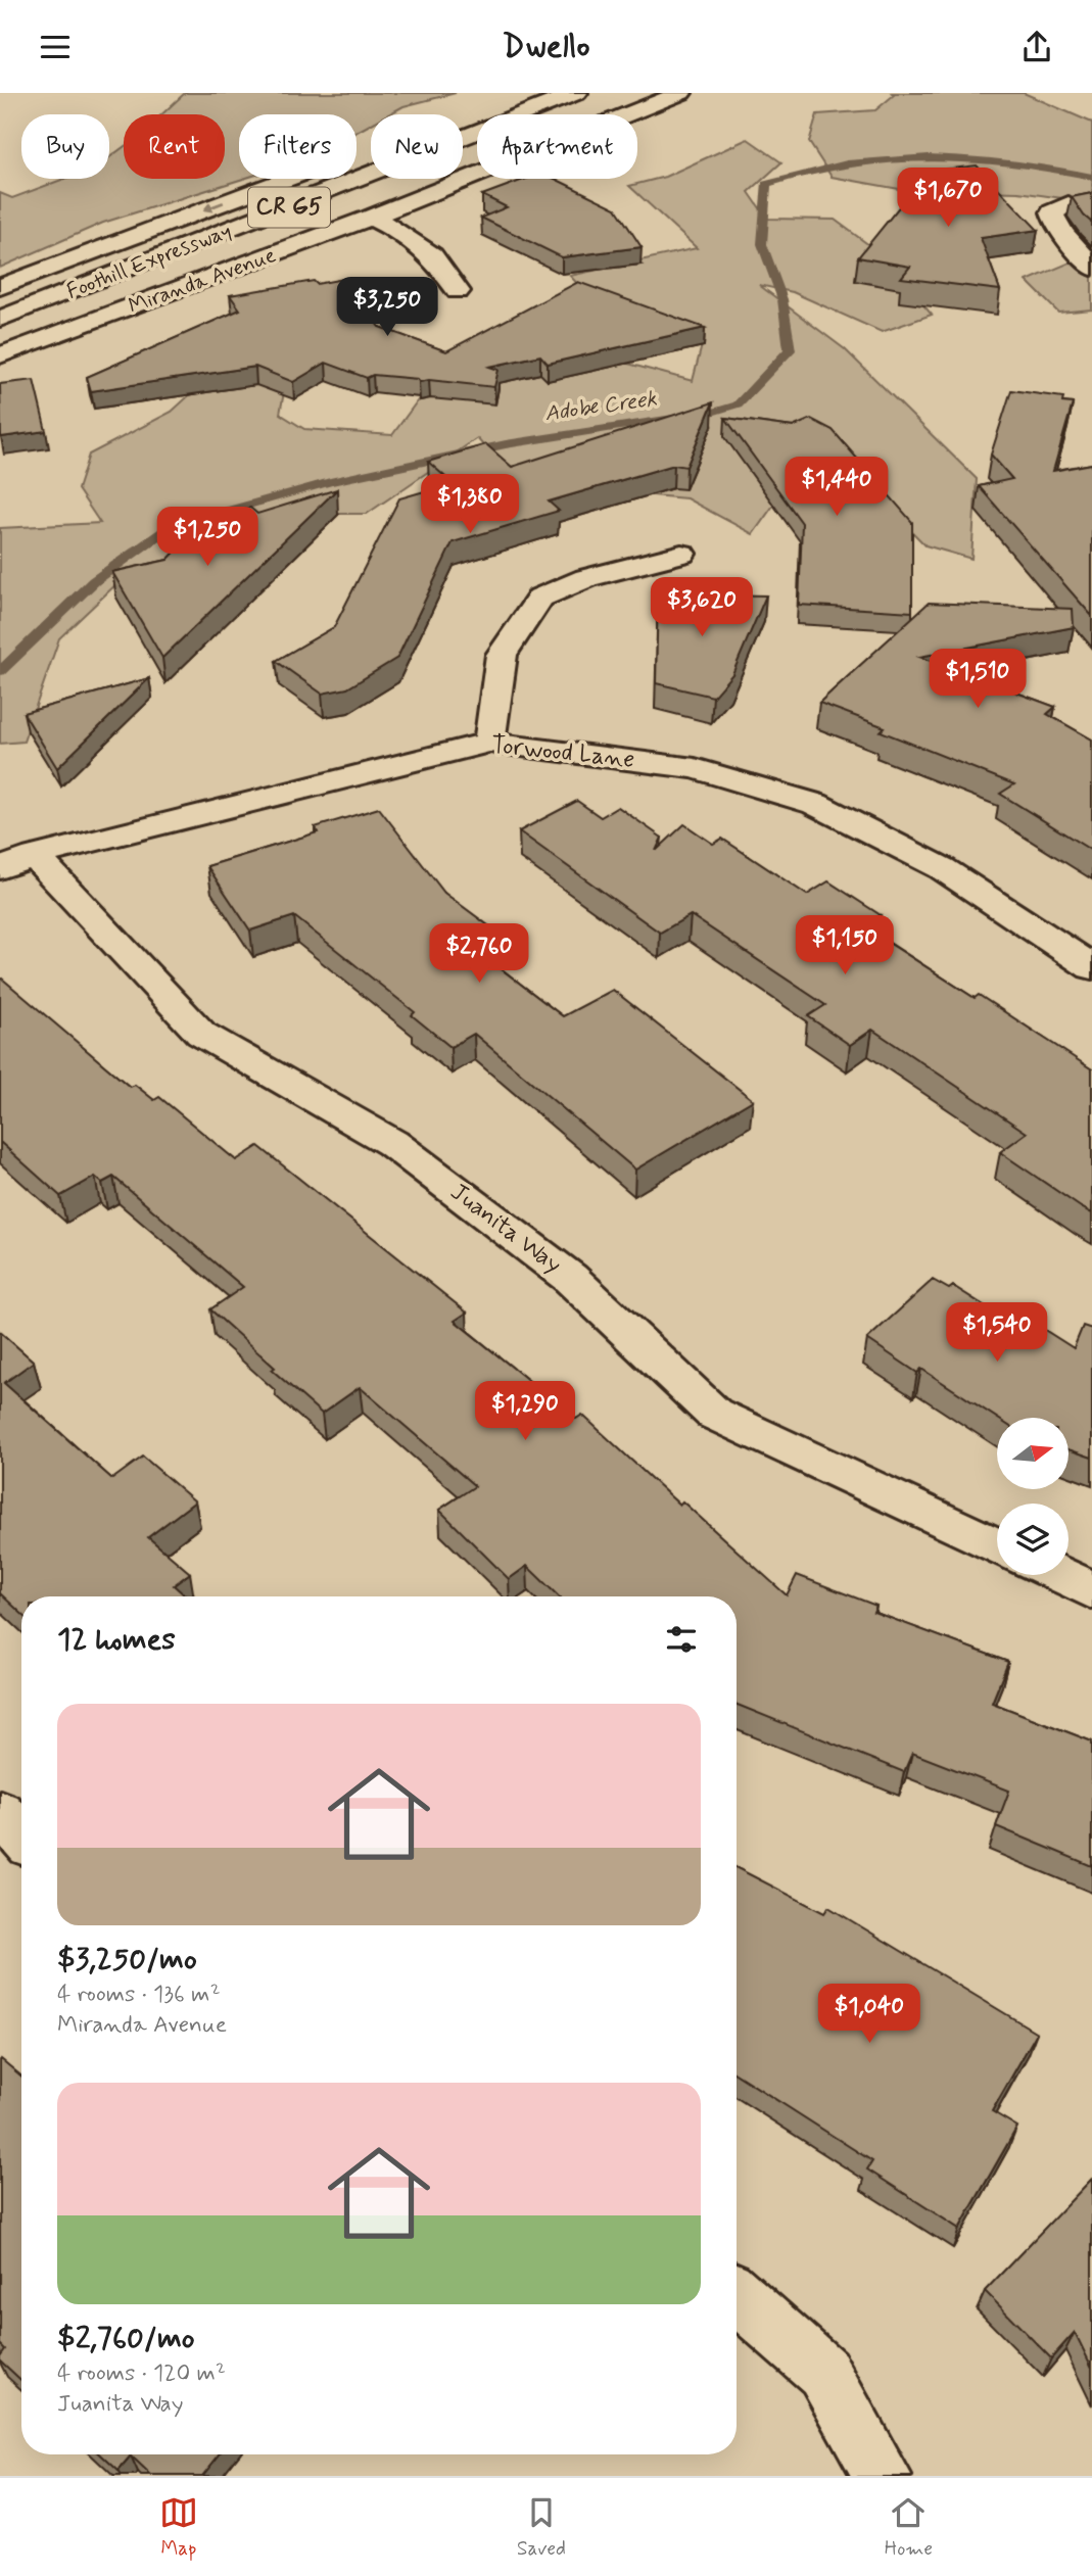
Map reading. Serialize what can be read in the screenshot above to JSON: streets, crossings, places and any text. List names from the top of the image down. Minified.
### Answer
{"streets":{"main road":["CR G5","Foothill Expressway","Miranda Avenue","Torwood Lane","Juanita Way"]},"crossings":[["Torwood Lane","Juanita Way"]],"water":["Adobe Creek"],"north":"right","page":{"header":"Dwello","chip":["Buy","Rent","Filters","New","Apartment"],"price":["$1,670","$3,250","$1,440","$1,380","$1,250","$3,620","$1,510","$1,150","$2,760","$1,540","$1,290","$1,040"],"heading":"12 homes","list":[{"name":"$3,250/mo","note":"4 rooms · 136 m² · Miranda Avenue"},{"name":"$2,760/mo","note":"4 rooms · 120 m² · Juanita Way"}],"tabs":["Map","Saved","Home"]}}
